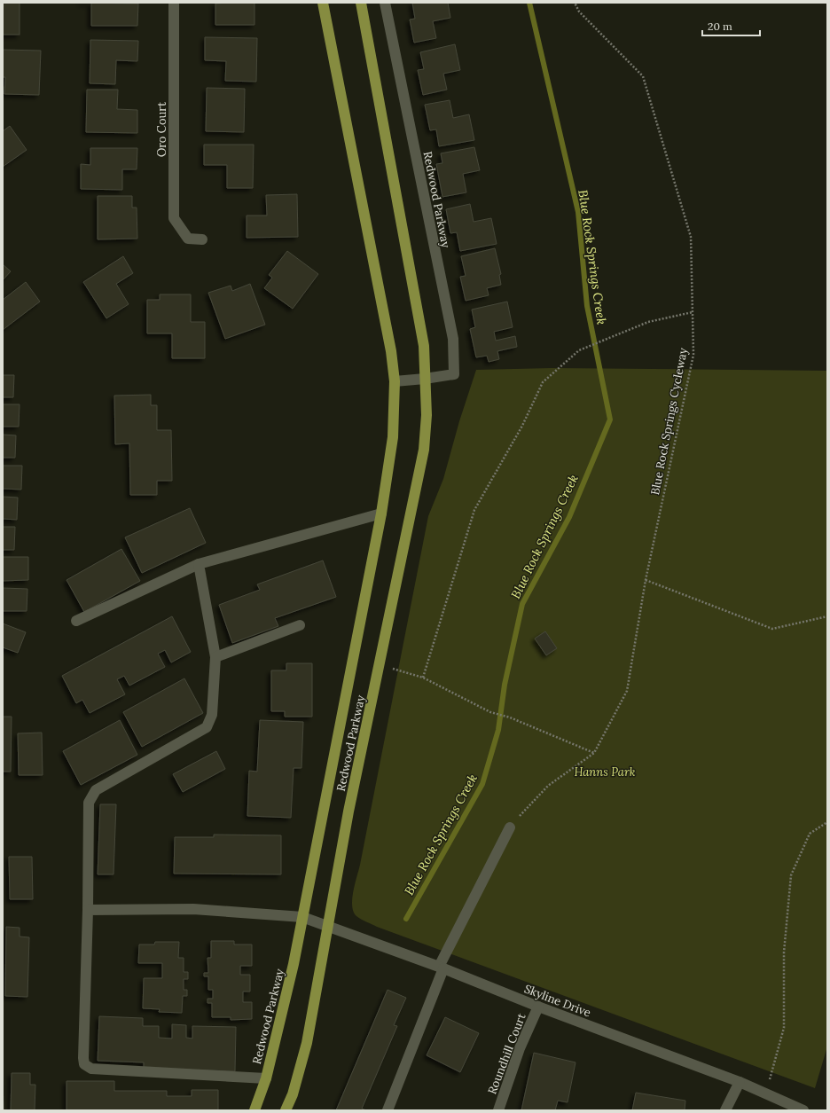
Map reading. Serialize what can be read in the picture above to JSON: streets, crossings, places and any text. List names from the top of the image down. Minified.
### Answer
{"streets":{"main road":["Redwood Parkway"],"street":["Oro Court","Skyline Drive","Roundhill Court"],"path":["Blue Rock Springs Cycleway"]},"crossings":[["Redwood Parkway","Skyline Drive"],["Skyline Drive","Roundhill Court"]],"water":["Blue Rock Springs Creek"],"parks":["Hanns Park"],"scale_bar":"20 m"}
